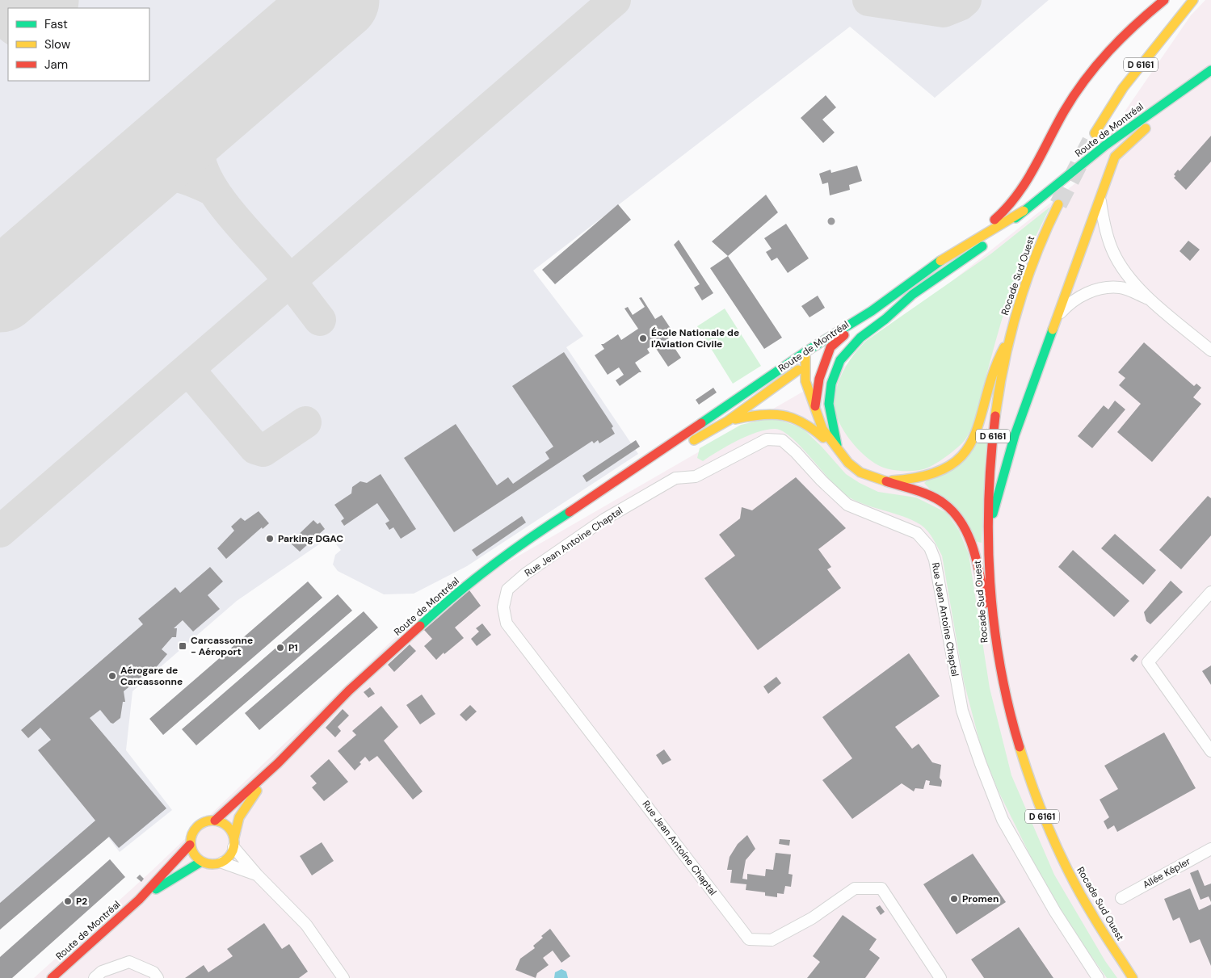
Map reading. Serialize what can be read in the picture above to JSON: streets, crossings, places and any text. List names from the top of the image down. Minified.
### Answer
{"streets":{"main road":["D 6161","Route de Montréal","Rocade Sud Ouest"],"street":["Rue Jean Antoine Chaptal","Allée Képler"]},"places":{"other":["École Nationale de l'Aviation Civile","Parking DGAC","P1","Aérogare de Carcassonne","Promen","P2"],"transit":["Carcassonne - Aéroport"]},"legend":["Fast","Slow","Jam"]}
